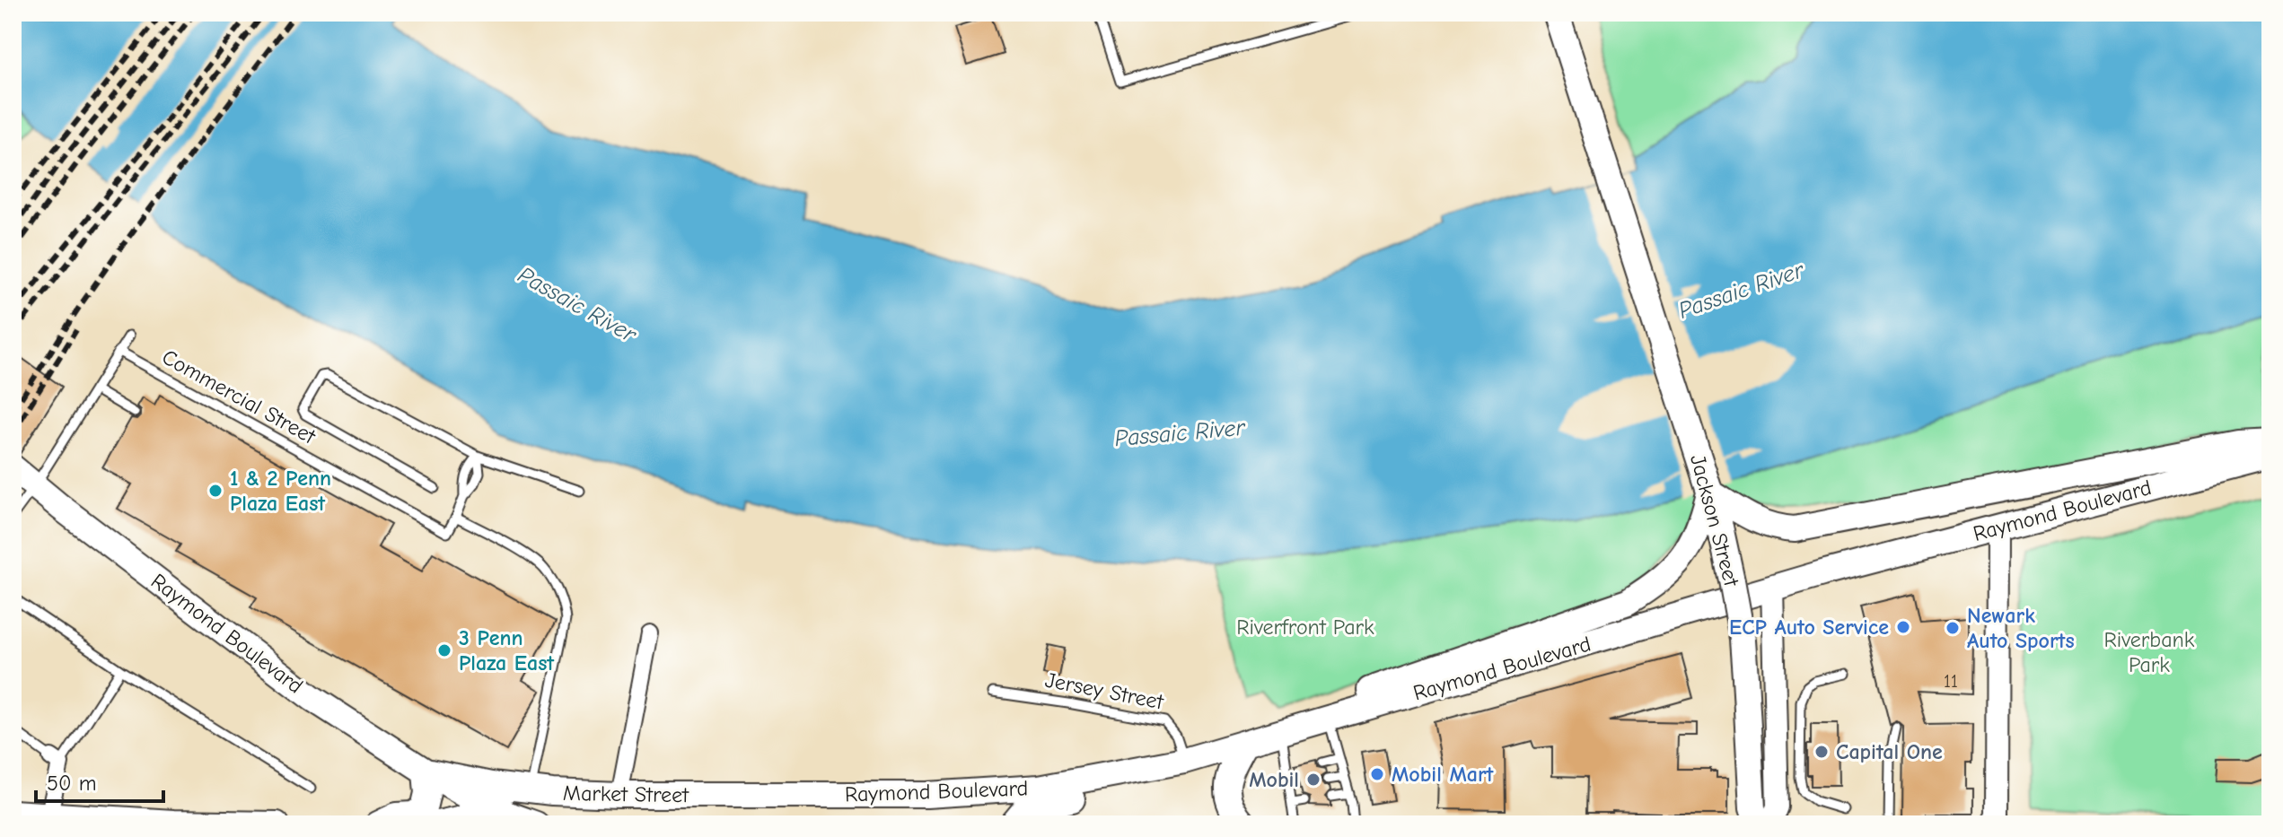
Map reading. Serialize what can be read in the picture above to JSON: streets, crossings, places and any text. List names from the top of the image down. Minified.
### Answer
{"streets":{"main road":["Raymond Boulevard","Jackson Street","Market Street"],"lane":["Commercial Street","Jersey Street"]},"crossings":[["Raymond Boulevard","Jackson Street"],["Raymond Boulevard","Jersey Street"],["Raymond Boulevard","Market Street"]],"water":["Passaic River"],"parks":["Riverfront Park","Riverbank Park"],"places":["1 & 2 Penn Plaza East","ECP Auto Service","Newark Auto Sports","3 Penn Plaza East","Capital One","Mobil Mart","Mobil"],"house_numbers":["11"],"scale_bar":"50 m"}
